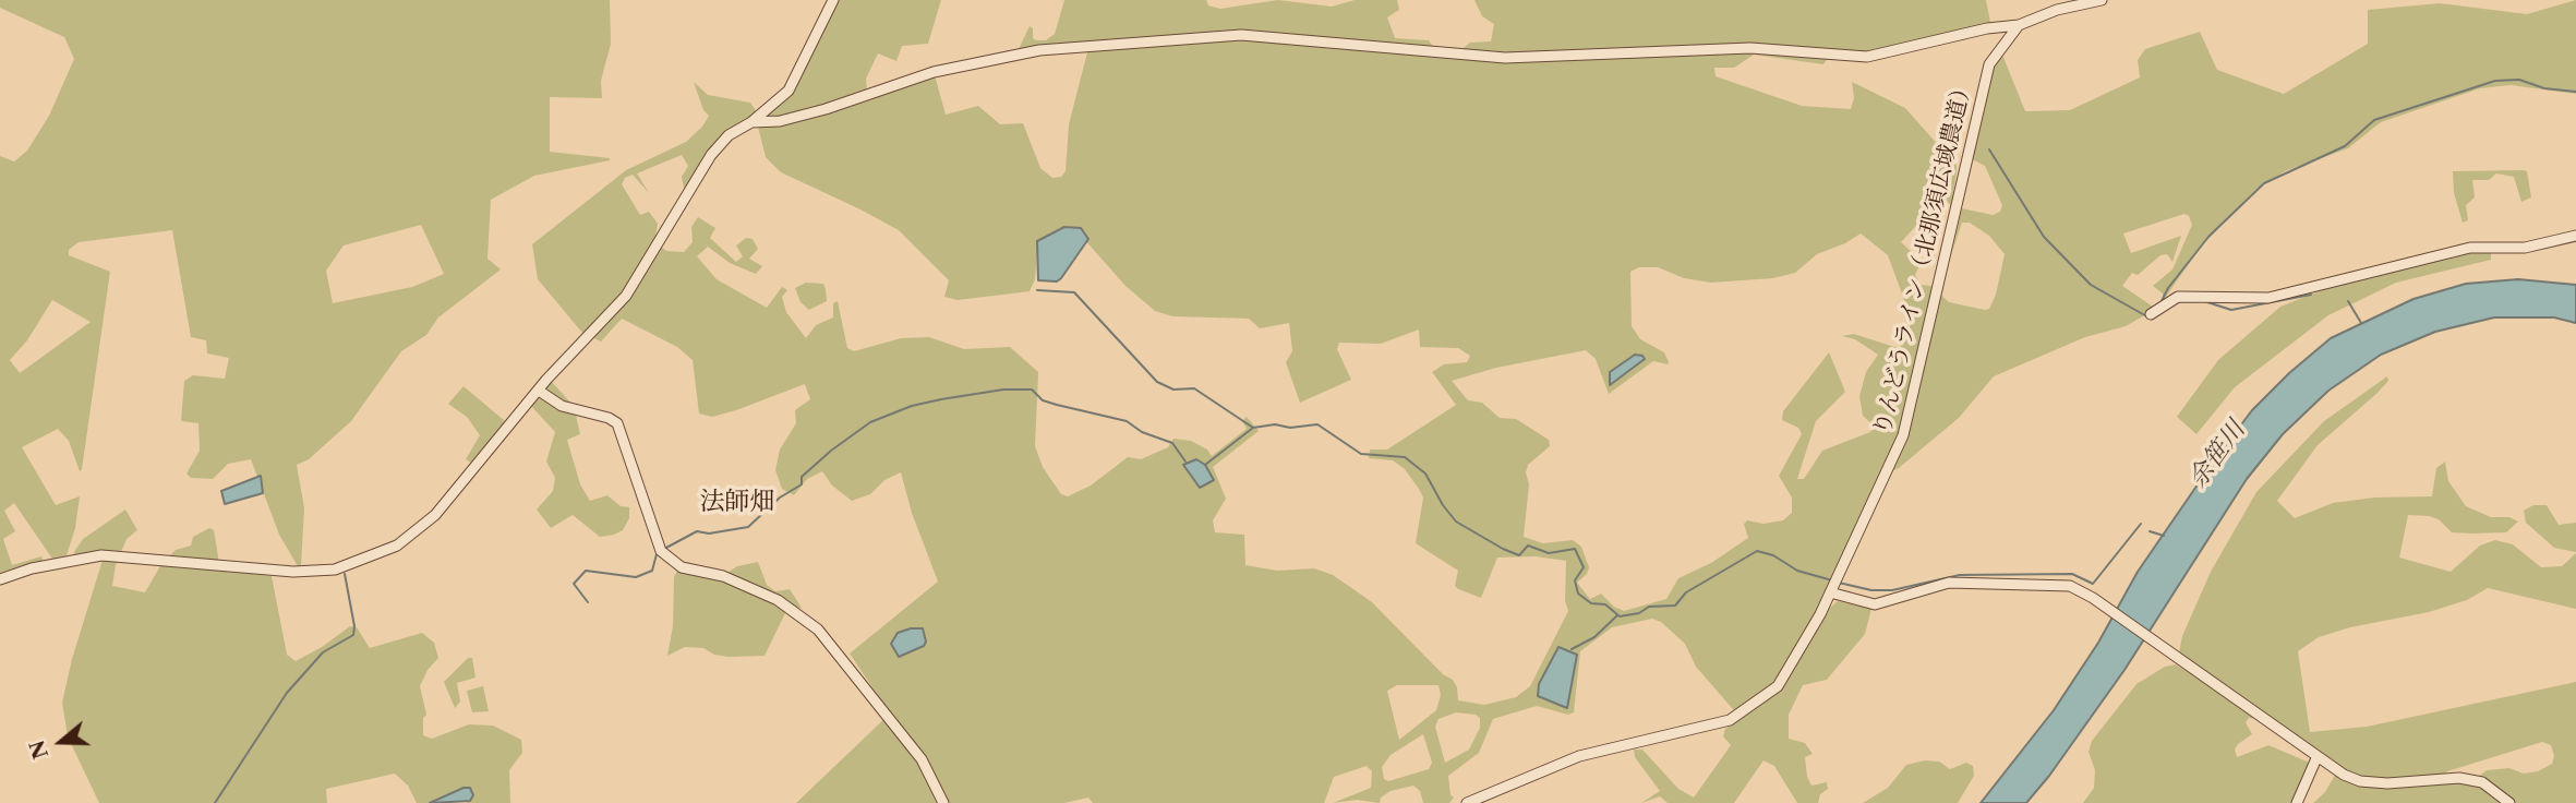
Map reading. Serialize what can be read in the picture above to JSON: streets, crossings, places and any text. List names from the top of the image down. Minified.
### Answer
{"streets":{"street":["りんどうライン（北那須広域農道）"]},"districts":["法師畑"],"water":["余笹川"],"north":"left"}
